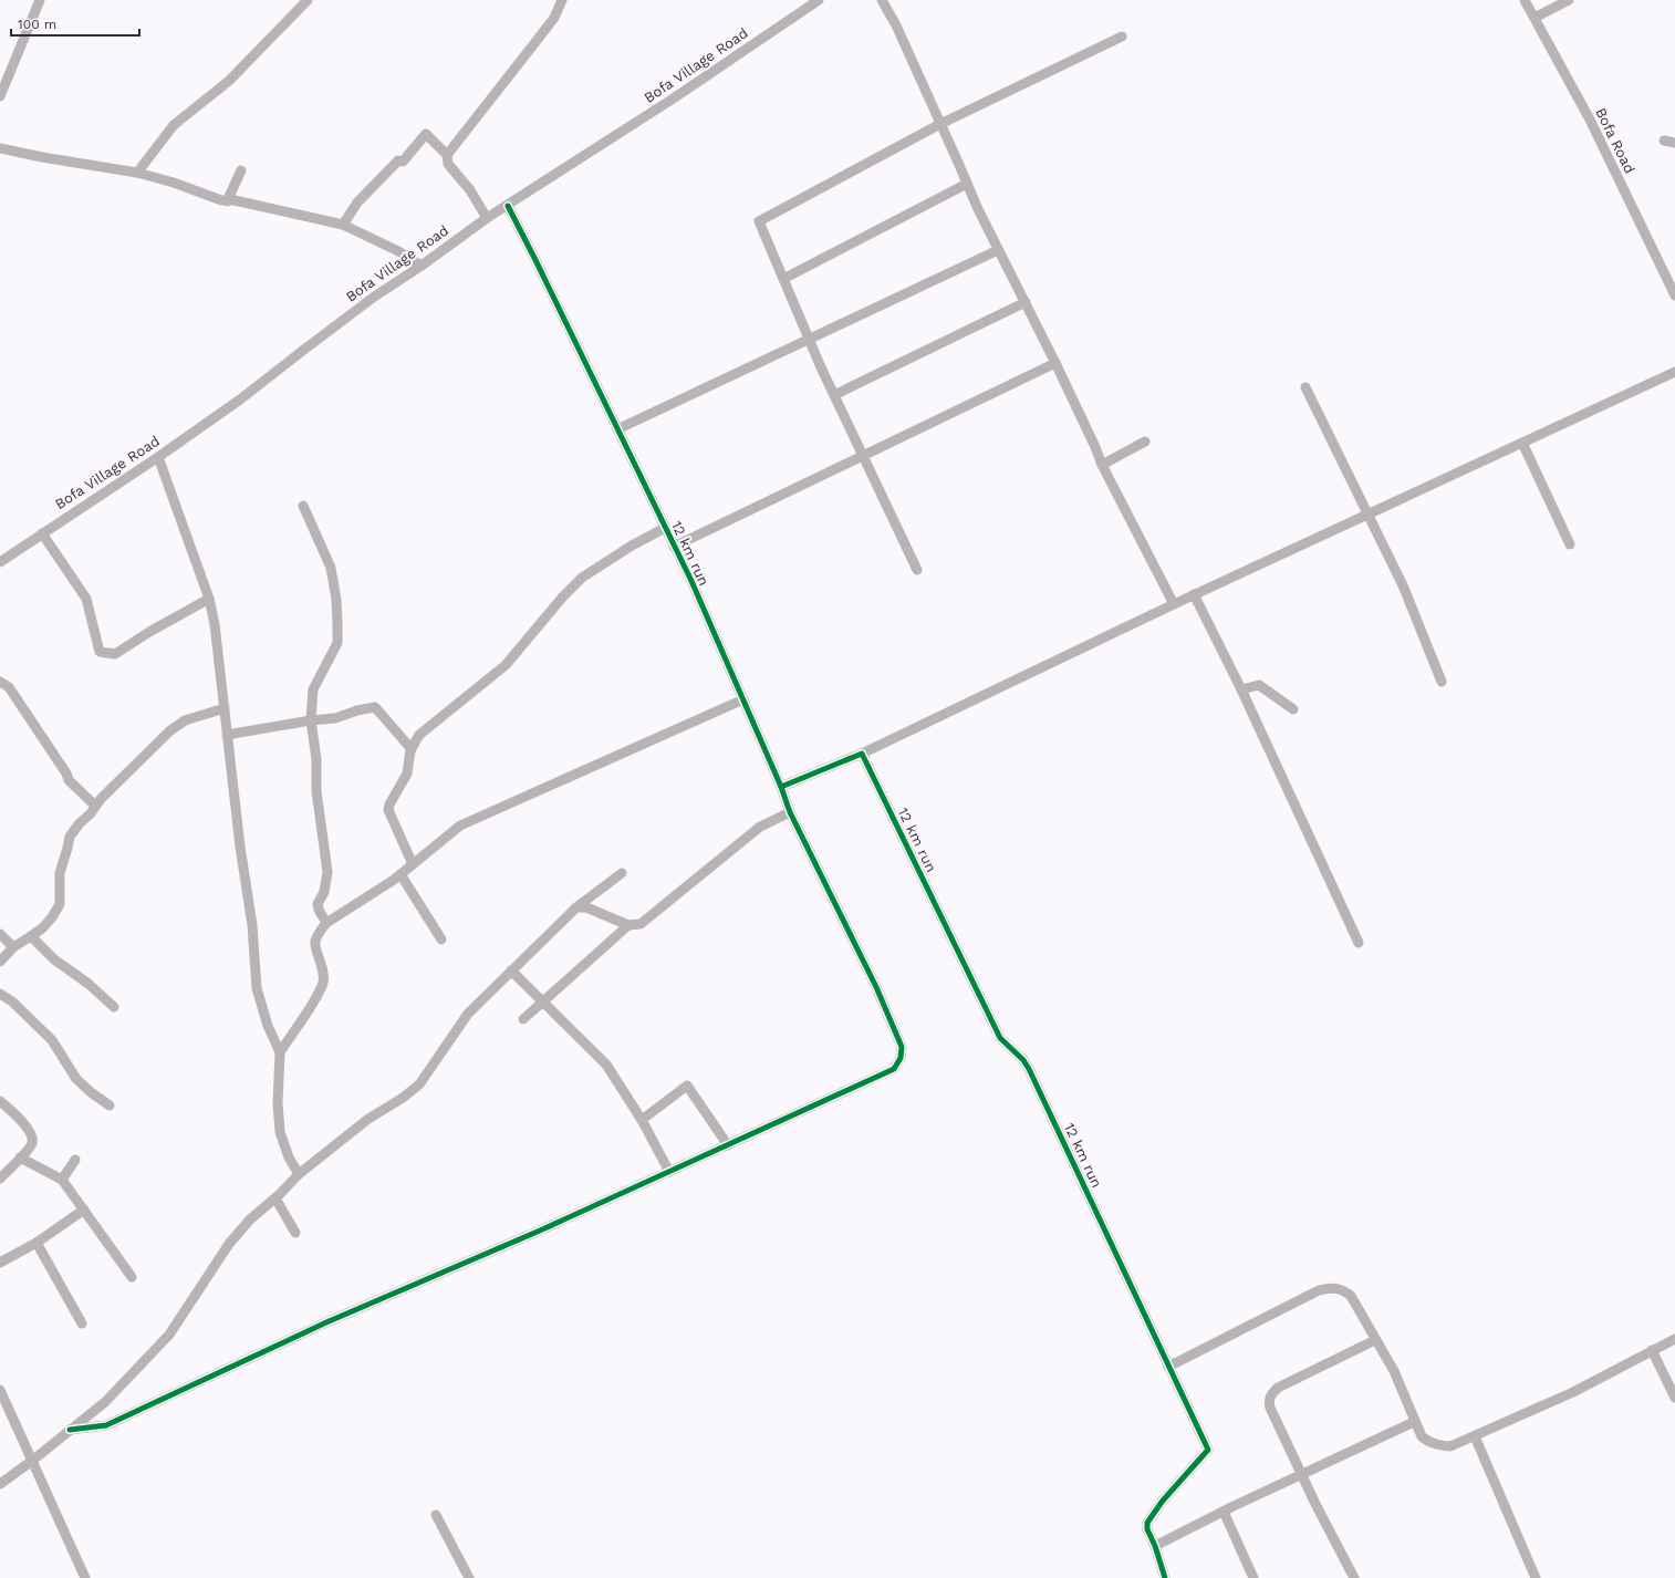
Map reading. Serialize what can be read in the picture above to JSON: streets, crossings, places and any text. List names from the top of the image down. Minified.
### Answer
{"streets":{"street":["Bofa Village Road","Bofa Road","12 km run"]},"crossings":[["Bofa Village Road","12 km run"]],"scale_bar":"100 m"}
